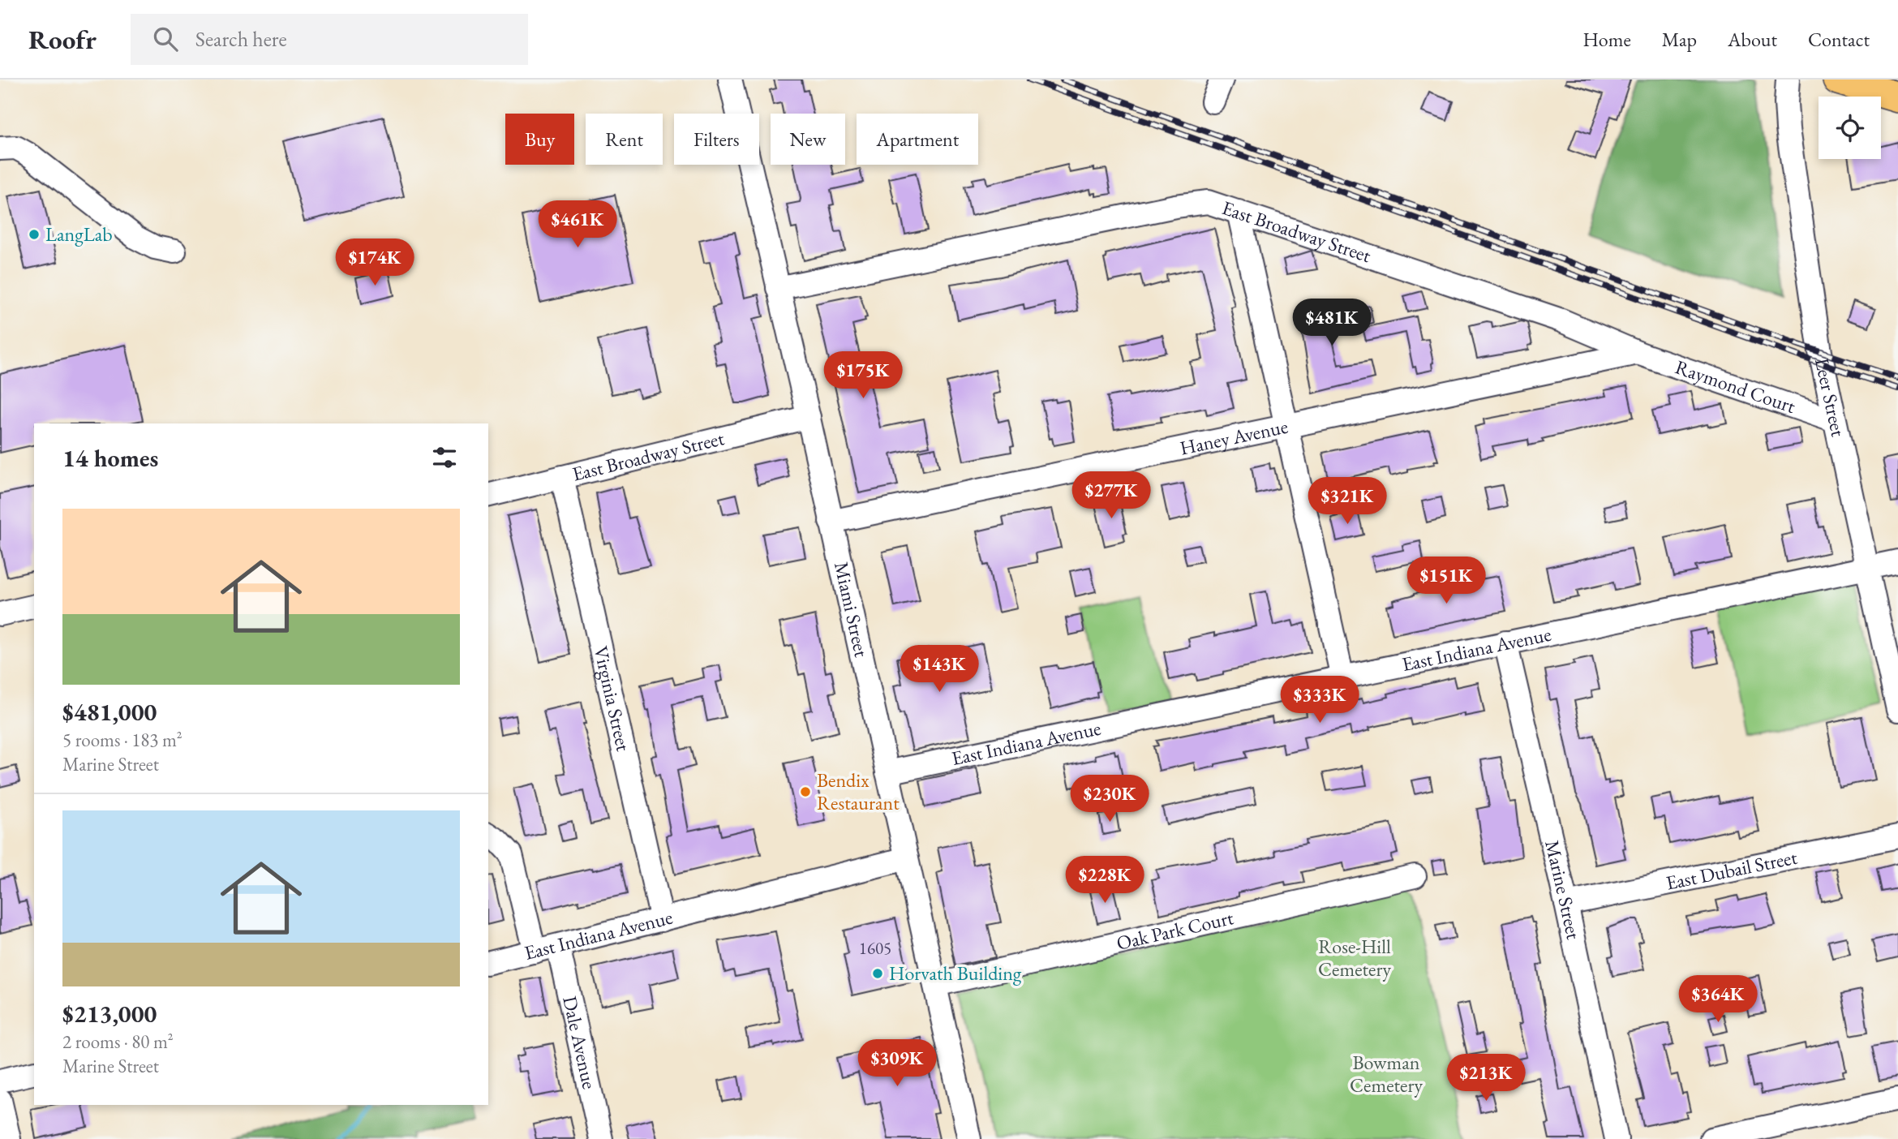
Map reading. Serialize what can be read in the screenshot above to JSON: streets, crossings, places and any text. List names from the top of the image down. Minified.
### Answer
{"streets":{"street":["East Broadway Street","Raymond Court","Leer Street","Haney Avenue","Miami Street","East Indiana Avenue","Virginia Street","East Dubail Street","Marine Street","Oak Park Court","Dale Avenue"]},"crossings":[["East Broadway Street","Raymond Court"],["East Broadway Street","Haney Avenue"],["East Broadway Street","Miami Street"],["East Broadway Street","Virginia Street"],["Raymond Court","Leer Street"],["Raymond Court","Haney Avenue"],["Leer Street","East Indiana Avenue"],["Haney Avenue","Miami Street"],["Miami Street","East Indiana Avenue"],["Miami Street","Oak Park Court"],["East Indiana Avenue","Virginia Street"],["East Indiana Avenue","Marine Street"],["East Indiana Avenue","Dale Avenue"],["East Dubail Street","Marine Street"]],"parks":["Rose-Hill Cemetery","Bowman Cemetery"],"places":["LangLab","Bendix Restaurant","Horvath Building"],"house_numbers":["1605"],"page":{"header":"Roofr","search":"Search here","nav":["Home","Map","About","Contact"],"chip":["Buy","Rent","Filters","New","Apartment"],"price":["$461K","$174K","$481K","$175K","$277K","$321K","$151K","$143K","$333K","$230K","$228K","$364K","$309K","$213K"],"heading":"14 homes","list":[{"name":"$481,000","note":"5 rooms · 183 m² · Marine Street"},{"name":"$213,000","note":"2 rooms · 80 m² · Marine Street"}]}}
